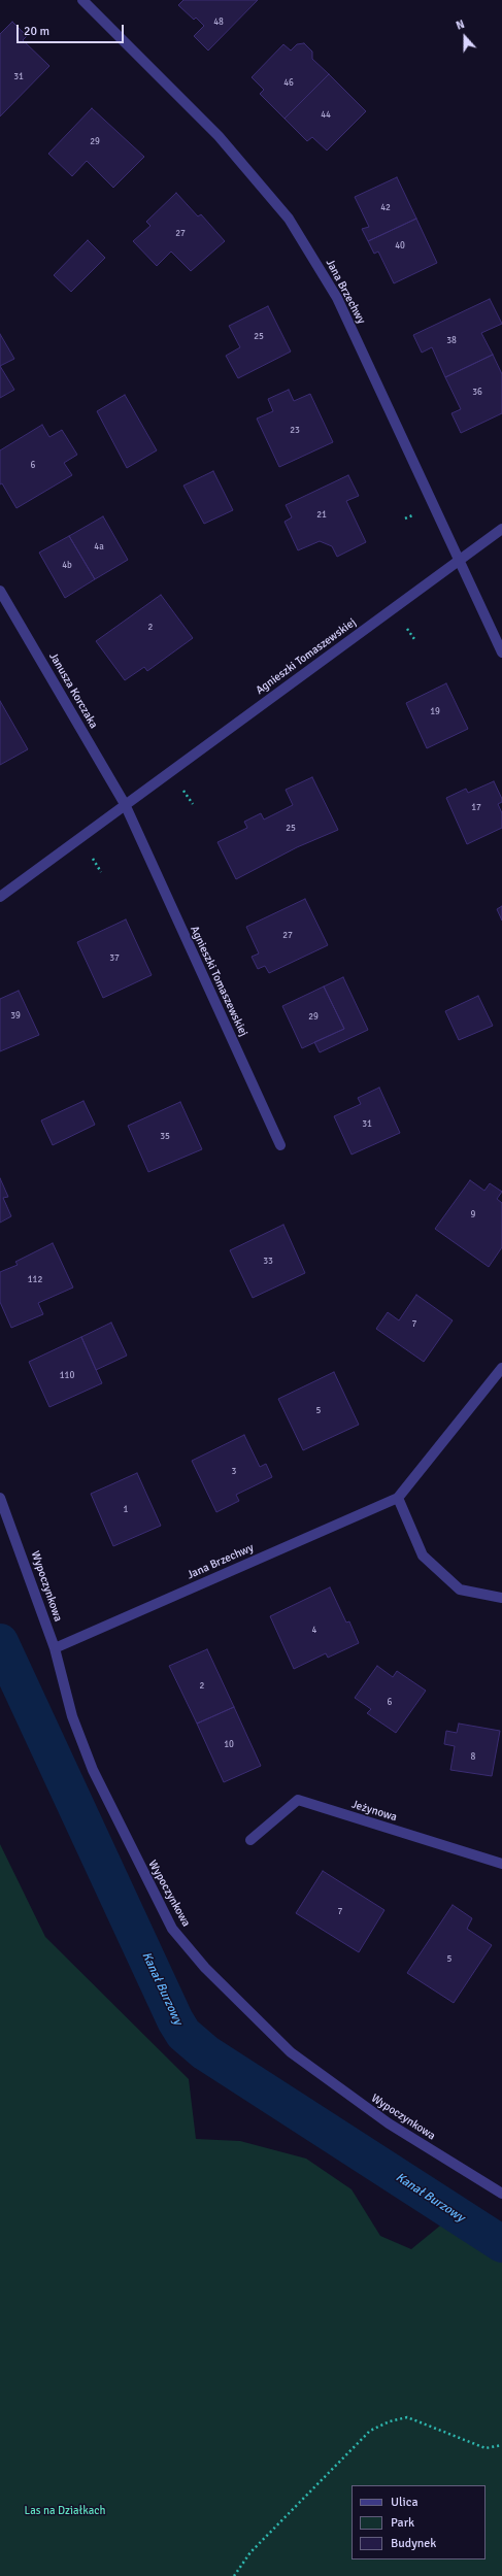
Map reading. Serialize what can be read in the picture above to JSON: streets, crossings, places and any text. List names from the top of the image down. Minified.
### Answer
{"streets":{"street":["Jana Brzechwy","Agnieszki Tomaszewskiej","Janusza Korczaka","Wypoczynkowa","Jeżynowa"]},"crossings":[["Jana Brzechwy","Agnieszki Tomaszewskiej"],["Jana Brzechwy","Wypoczynkowa"],["Agnieszki Tomaszewskiej","Janusza Korczaka"]],"water":["Kanał Burzowy"],"parks":["Las na Działkach"],"house_numbers":["48","31","46","44","29","42","27","40","25","38","36","23","6","21","4a","4b","2","19","17","25","27","37","39","29","31","35","9","33","112","7","110","5","3","1","4","2","6","10","8","7","5"],"legend":["Ulica","Park","Budynek"],"scale_bar":"20 m","north":"top"}
